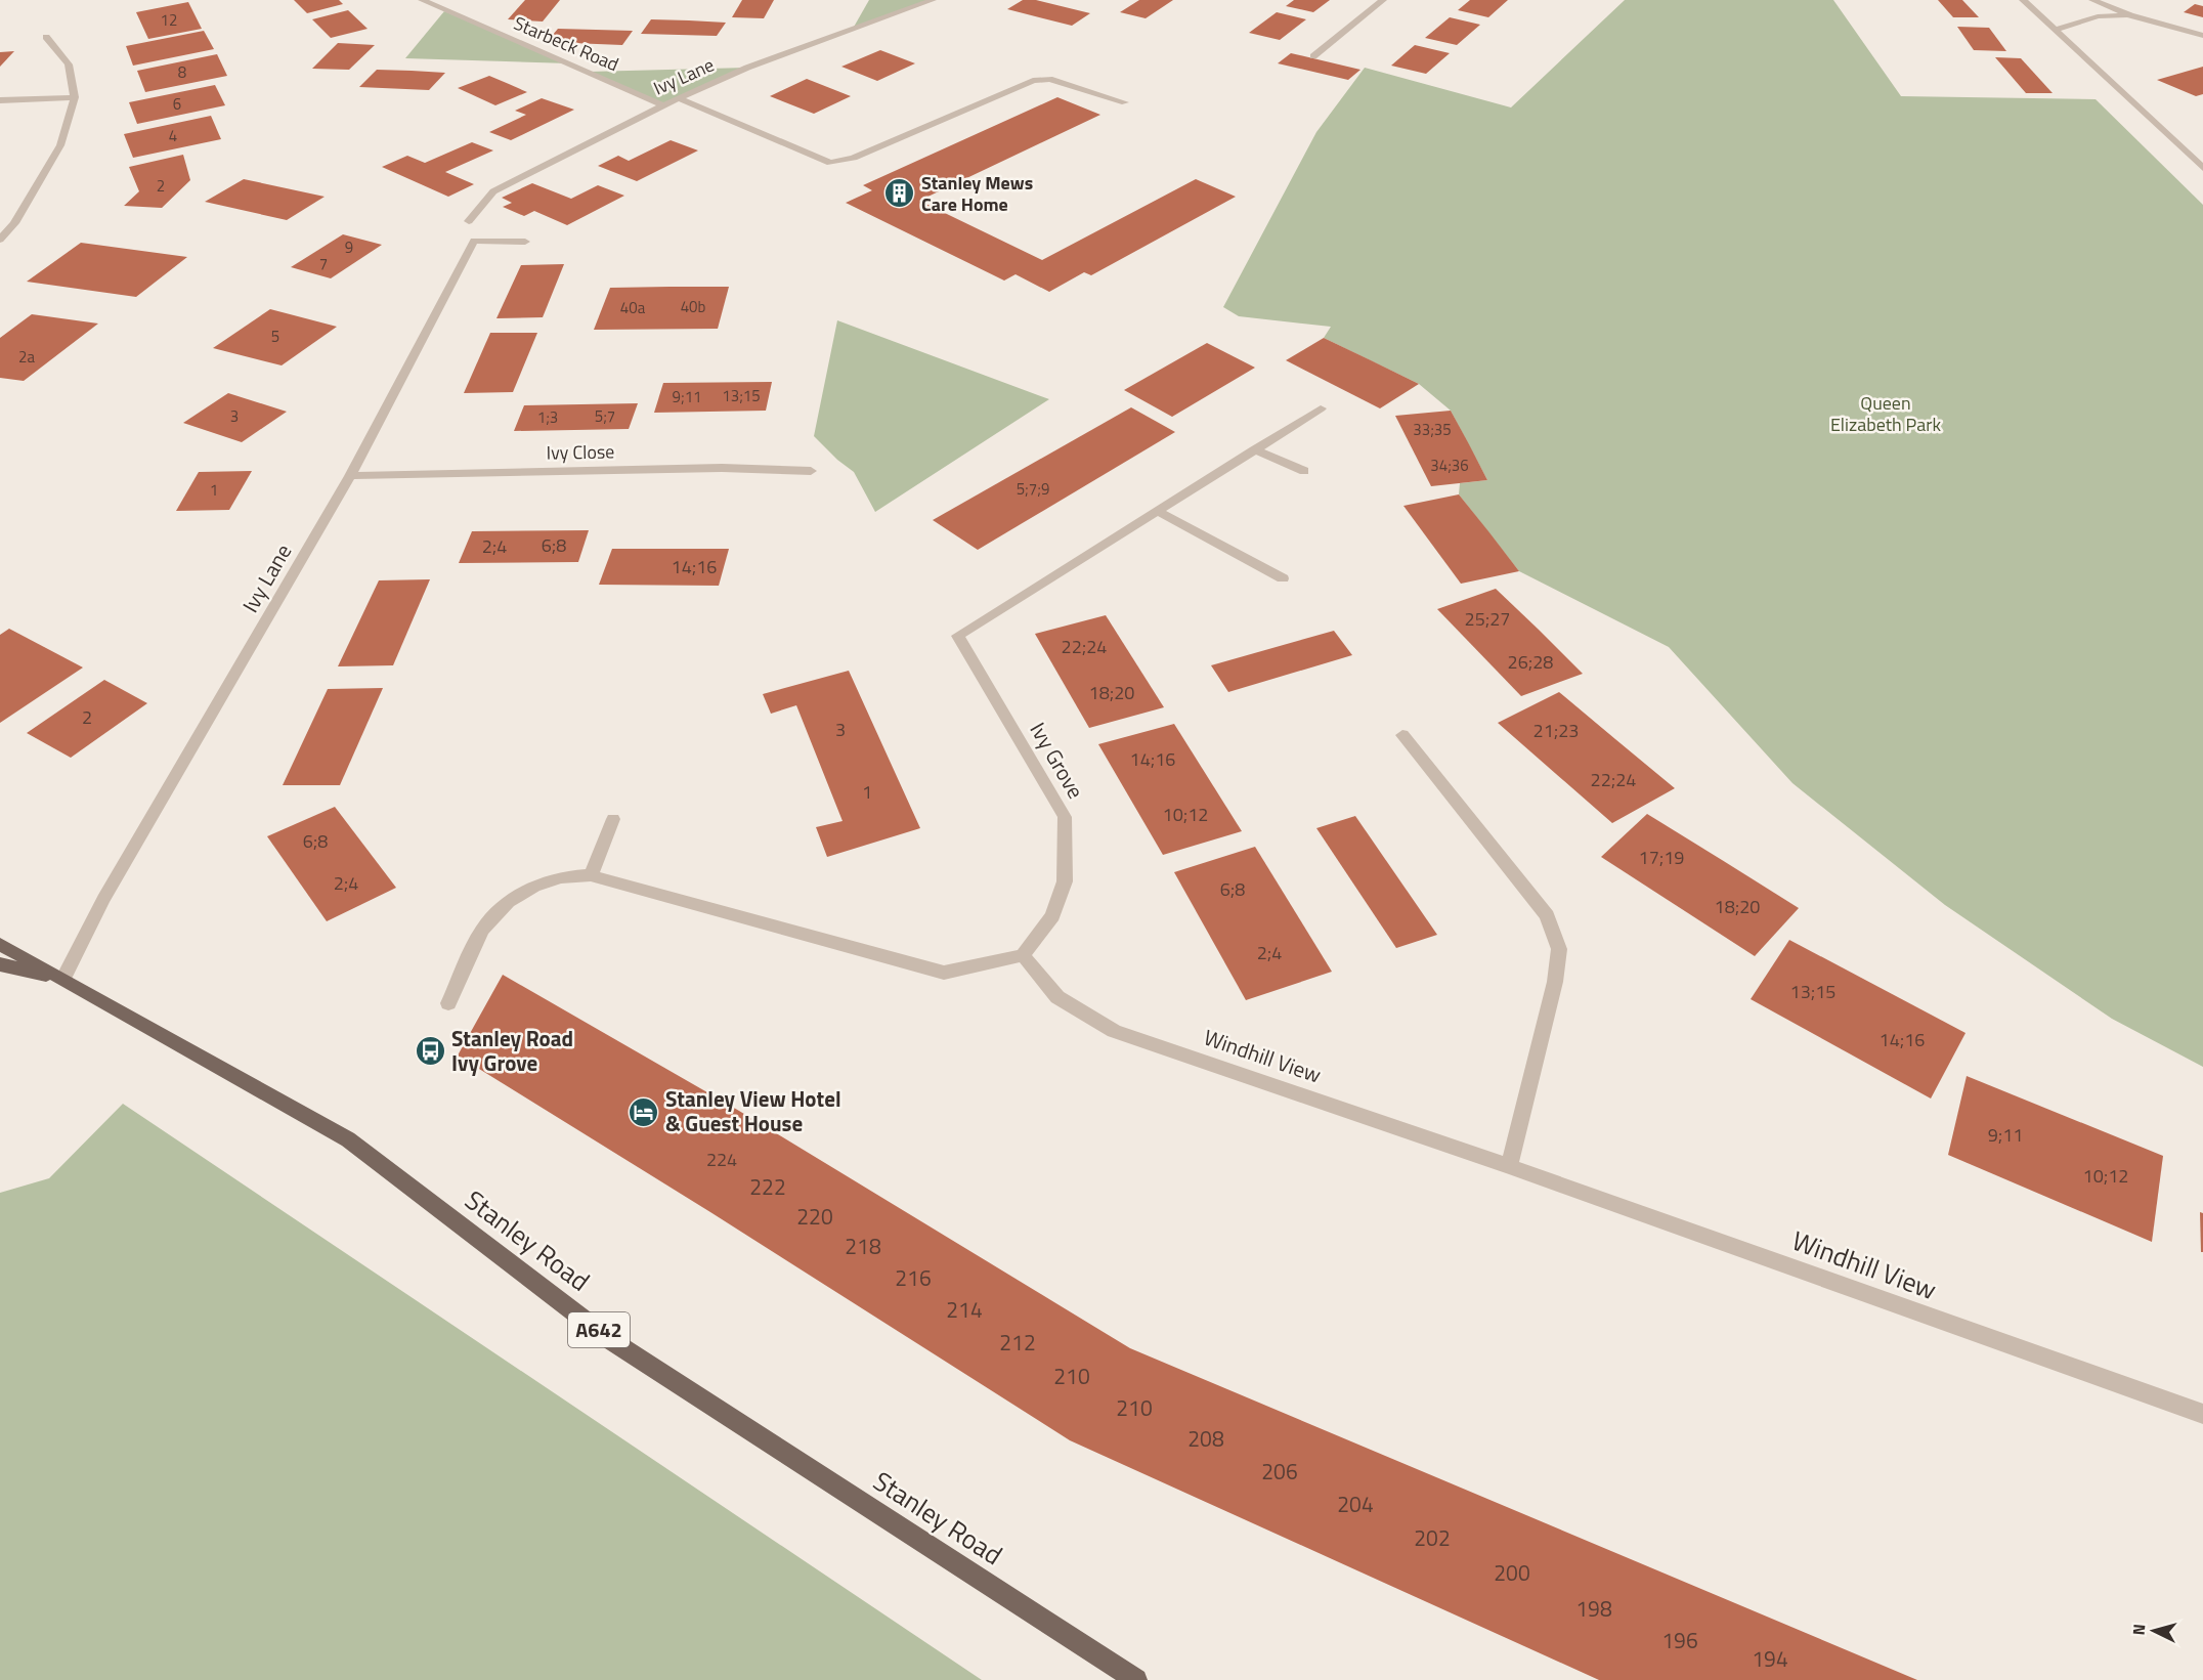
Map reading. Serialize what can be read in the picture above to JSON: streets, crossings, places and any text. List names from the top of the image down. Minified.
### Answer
{"streets":{"main road":["Stanley Road","A642"],"street":["Starbeck Road","Ivy Lane","Ivy Close","Ivy Grove","Windhill View"]},"crossings":[["Starbeck Road","Ivy Lane"],["Ivy Lane","Ivy Close"],["Ivy Lane","Stanley Road"],["Ivy Lane","A642"],["Ivy Grove","Windhill View"],["Stanley Road","A642"]],"parks":["Queen Elizabeth Park"],"places":{"building":["Stanley Mews Care Home"],"bus stop":["Stanley Road Ivy Grove"],"hotel":["Stanley View Hotel & Guest House"]},"house_numbers":["12","8","6","4","2","9","7","40b","40a","5","2a","13;15","9;11","3","5;7","1;3","33;35","34;36","5;7;9","1","6;8","2;4","14;16","25;27","22;24","26;28","18;20","2","3","21;23","14;16","22;24","1","10;12","6;8","17;19","2;4","6;8","18;20","2;4","13;15","14;16","9;11","224","10;12","222","220","218","216","214","212","210","210","208","206","204","202","200","198","196","194"],"north":"left"}
